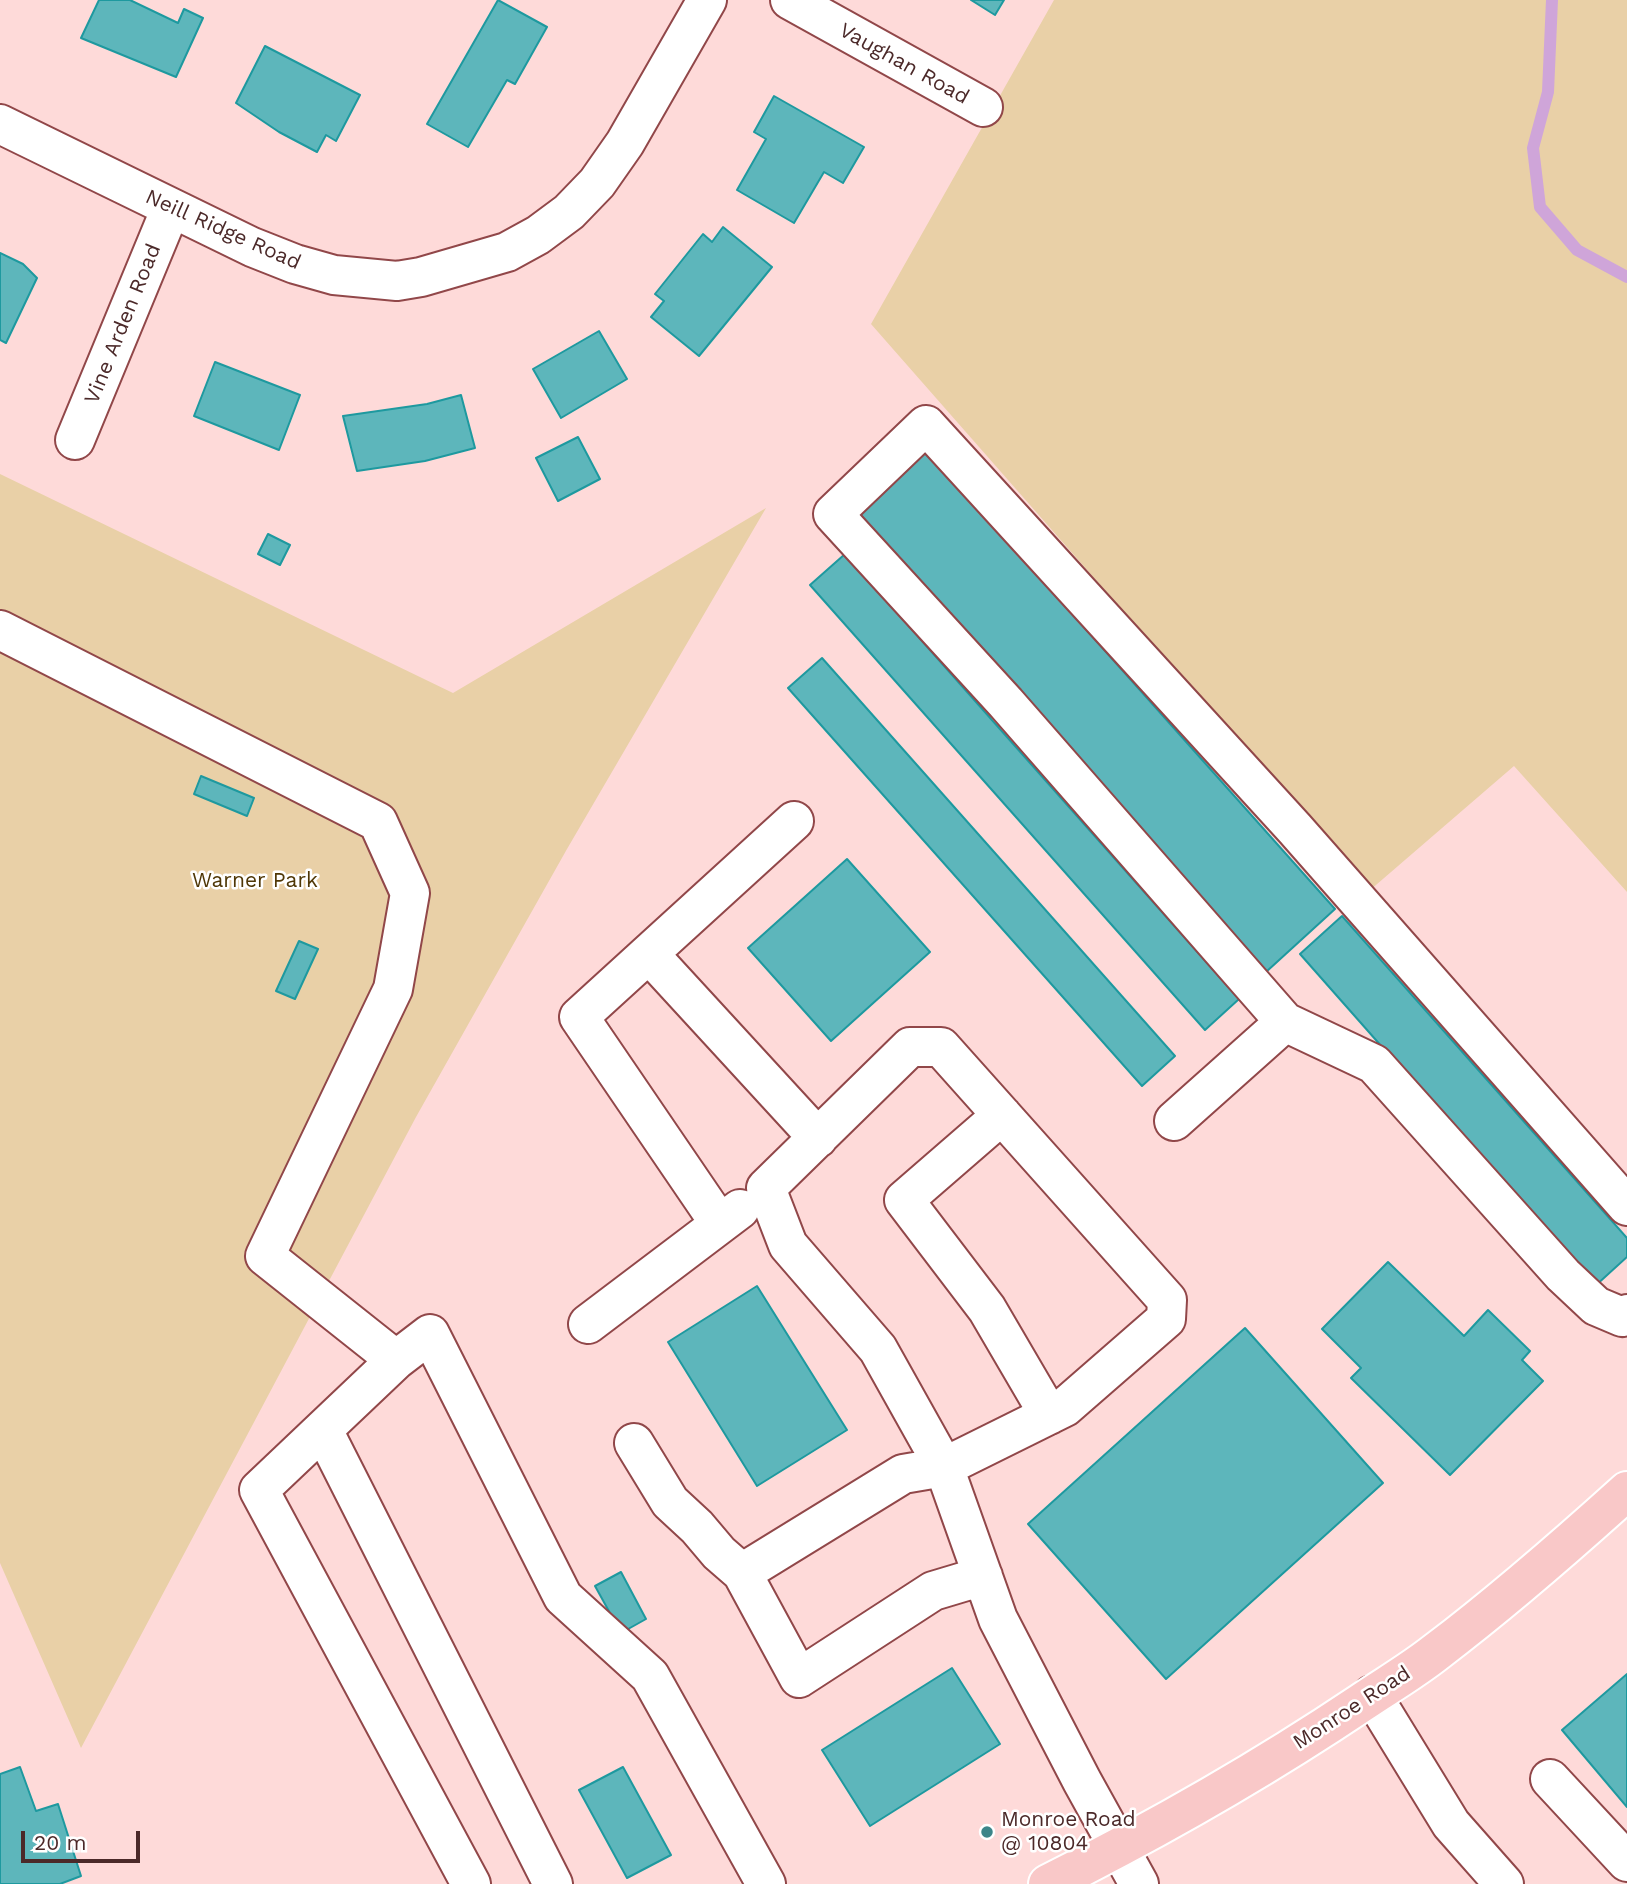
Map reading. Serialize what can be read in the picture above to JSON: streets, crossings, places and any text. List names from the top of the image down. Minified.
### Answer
{"streets":{"main road":["Monroe Road"],"street":["Vaughan Road","Neill Ridge Road","Vine Arden Road"]},"crossings":[["Neill Ridge Road","Vine Arden Road"]],"parks":["Warner Park"],"places":["Monroe Road @ 10804"],"scale_bar":"20 m"}
